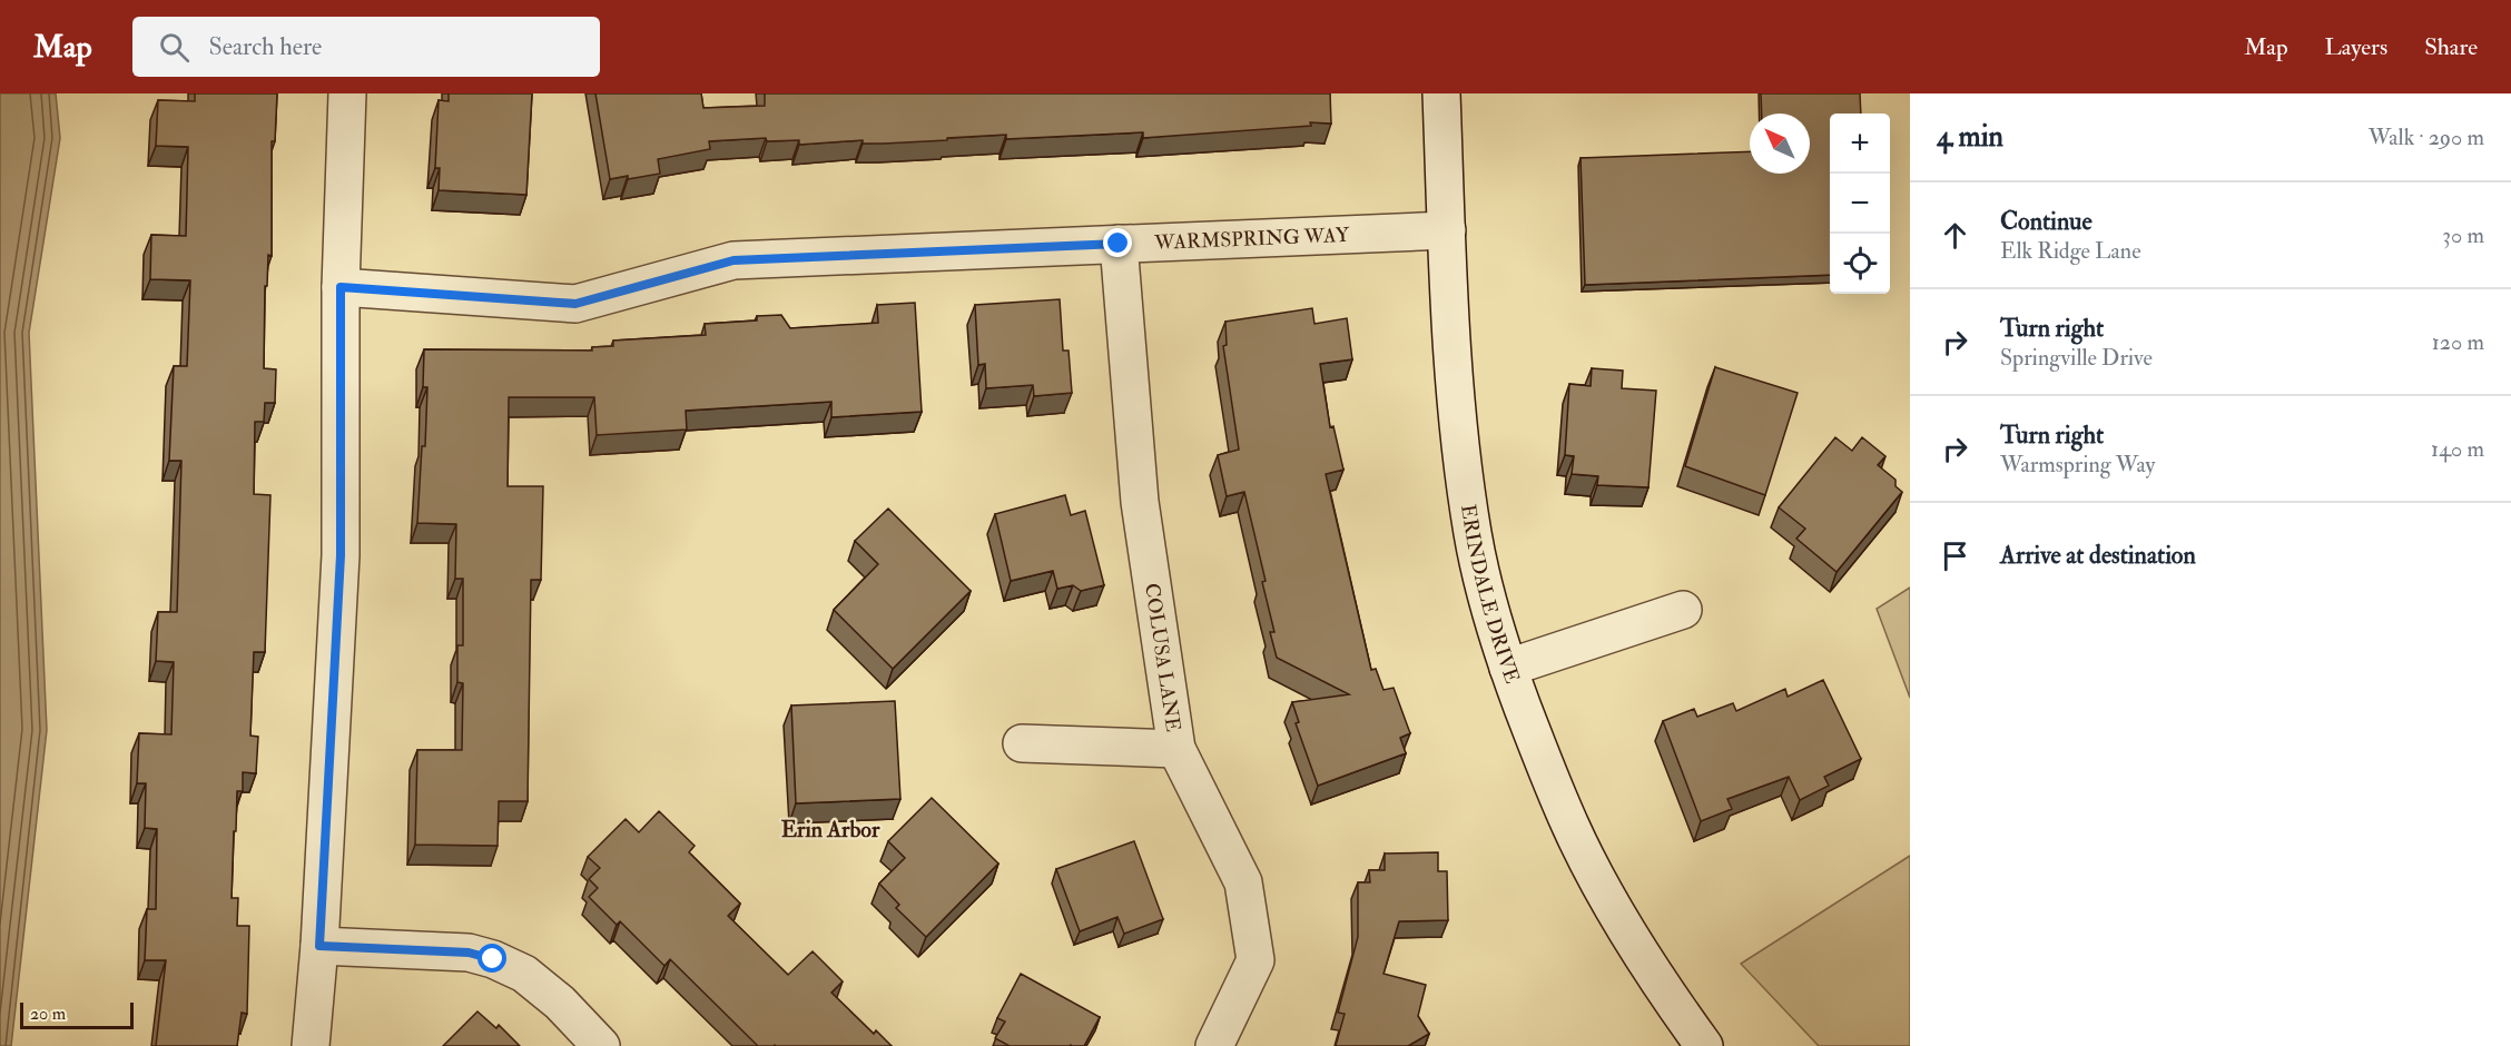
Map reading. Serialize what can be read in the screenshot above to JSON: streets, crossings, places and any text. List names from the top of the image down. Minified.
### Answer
{"streets":{"street":["WARMSPRING WAY","ERINDALE DRIVE","COLUSA LANE"]},"crossings":[["WARMSPRING WAY","ERINDALE DRIVE"],["WARMSPRING WAY","COLUSA LANE"]],"districts":["Erin Arbor"],"scale_bar":"20 m","north":"top left","page":{"header":"Map","search":"Search here","nav":["Map","Layers","Share"],"heading":["4 min","Walk · 290 m"],"map_buttons":["+","−"],"list":[["Continue","Elk Ridge Lane","30 m"],["Turn right","Springville Drive","120 m"],["Turn right","Warmspring Way","140 m"],"Arrive at destination"],"scale":"20 m"}}
